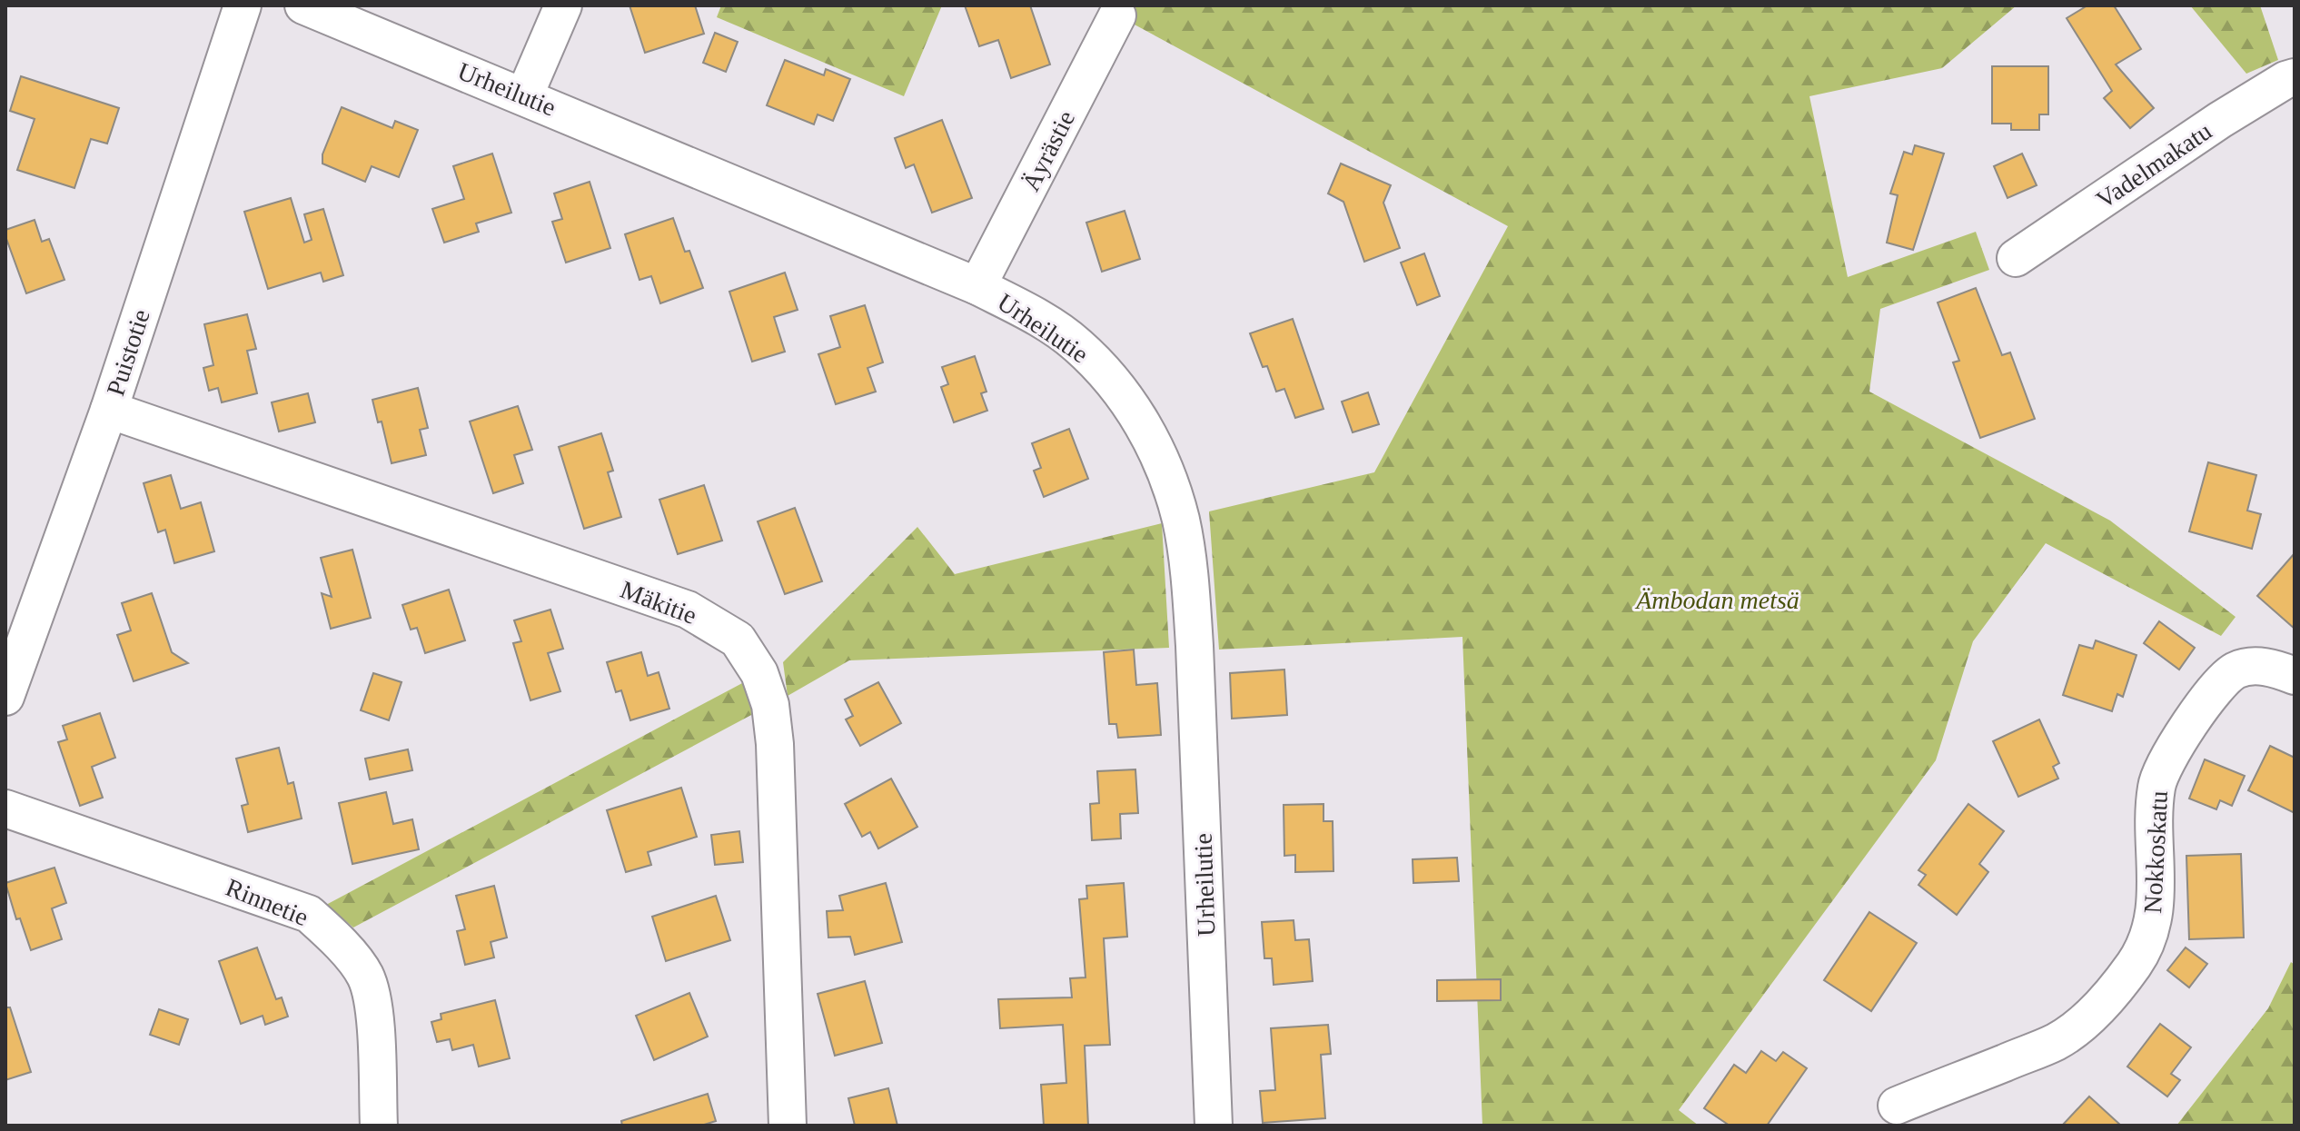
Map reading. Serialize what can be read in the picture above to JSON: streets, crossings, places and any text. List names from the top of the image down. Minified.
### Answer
{"streets":{"street":["Urheilutie","Äyrästie","Vadelmakatu","Puistotie","Mäkitie","Nokkoskatu","Rinnetie"]},"crossings":[["Urheilutie","Äyrästie"],["Puistotie","Mäkitie"]],"parks":["Ämbodan metsä"]}
